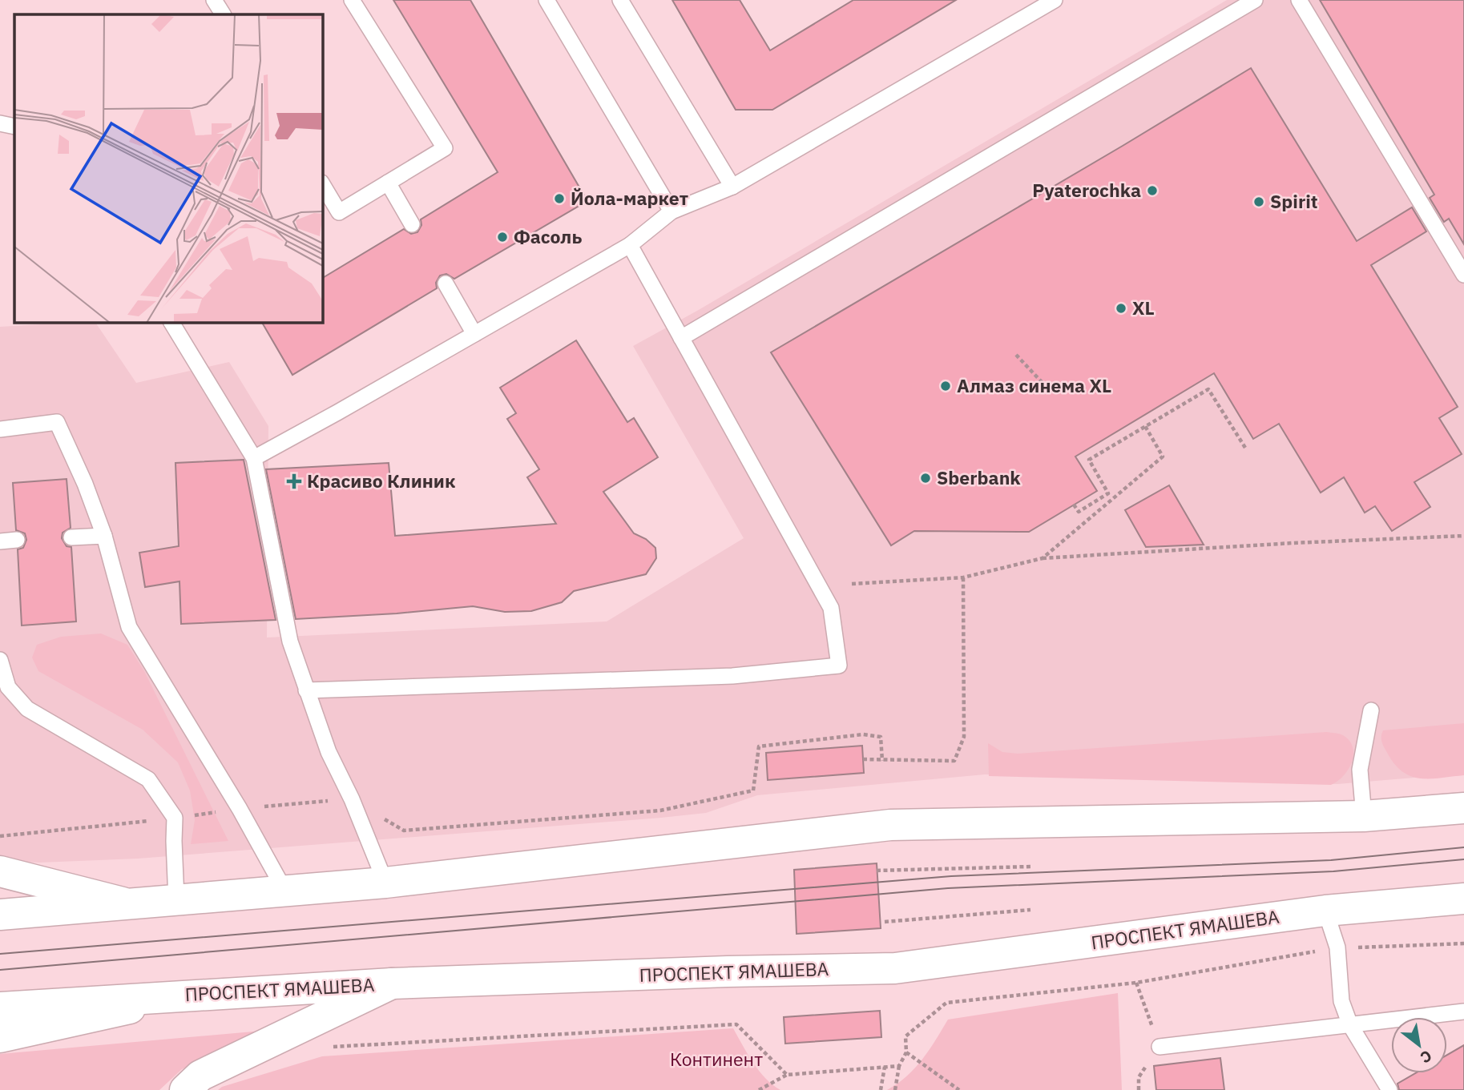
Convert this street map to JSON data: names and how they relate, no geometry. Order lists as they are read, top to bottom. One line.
{"streets":{"main road":["ПРОСПЕКТ ЯМАШЕВА"]},"parks":["Континент"],"places":{"other":["Pyaterochka","Йола-маркет","Spirit","Фасоль","XL","Алмаз синема XL","Sberbank"],"health":["Красиво Клиник"]},"north":"bottom right"}
